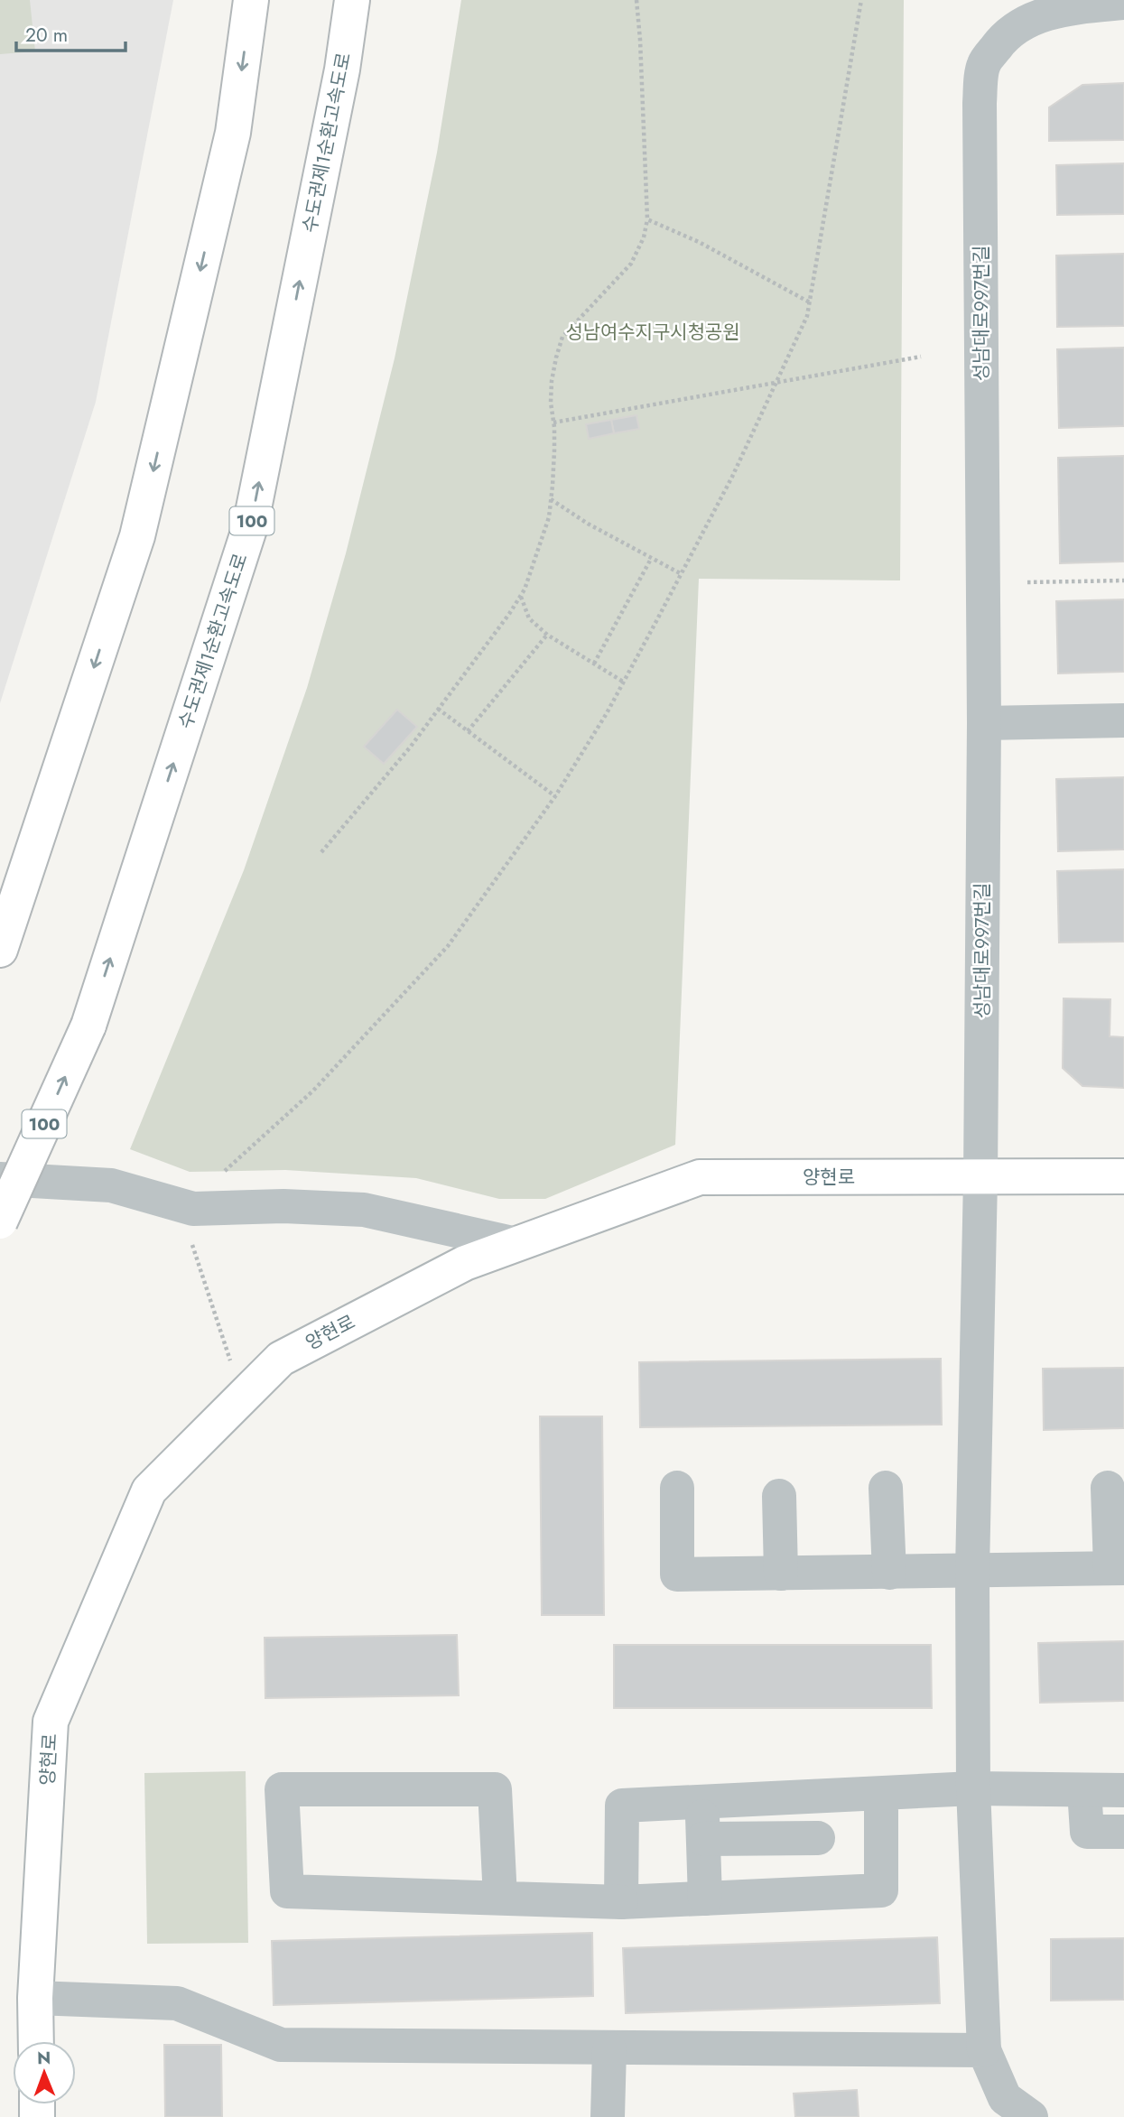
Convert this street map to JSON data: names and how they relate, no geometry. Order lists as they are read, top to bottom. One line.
{"streets":{"main road":["수도권제1순환고속도로","100","양현로"],"street":["성남대로997번길"]},"crossings":[["성남대로997번길","양현로"]],"parks":["성남여수지구시청공원"],"scale_bar":"20 m","north":"top"}
